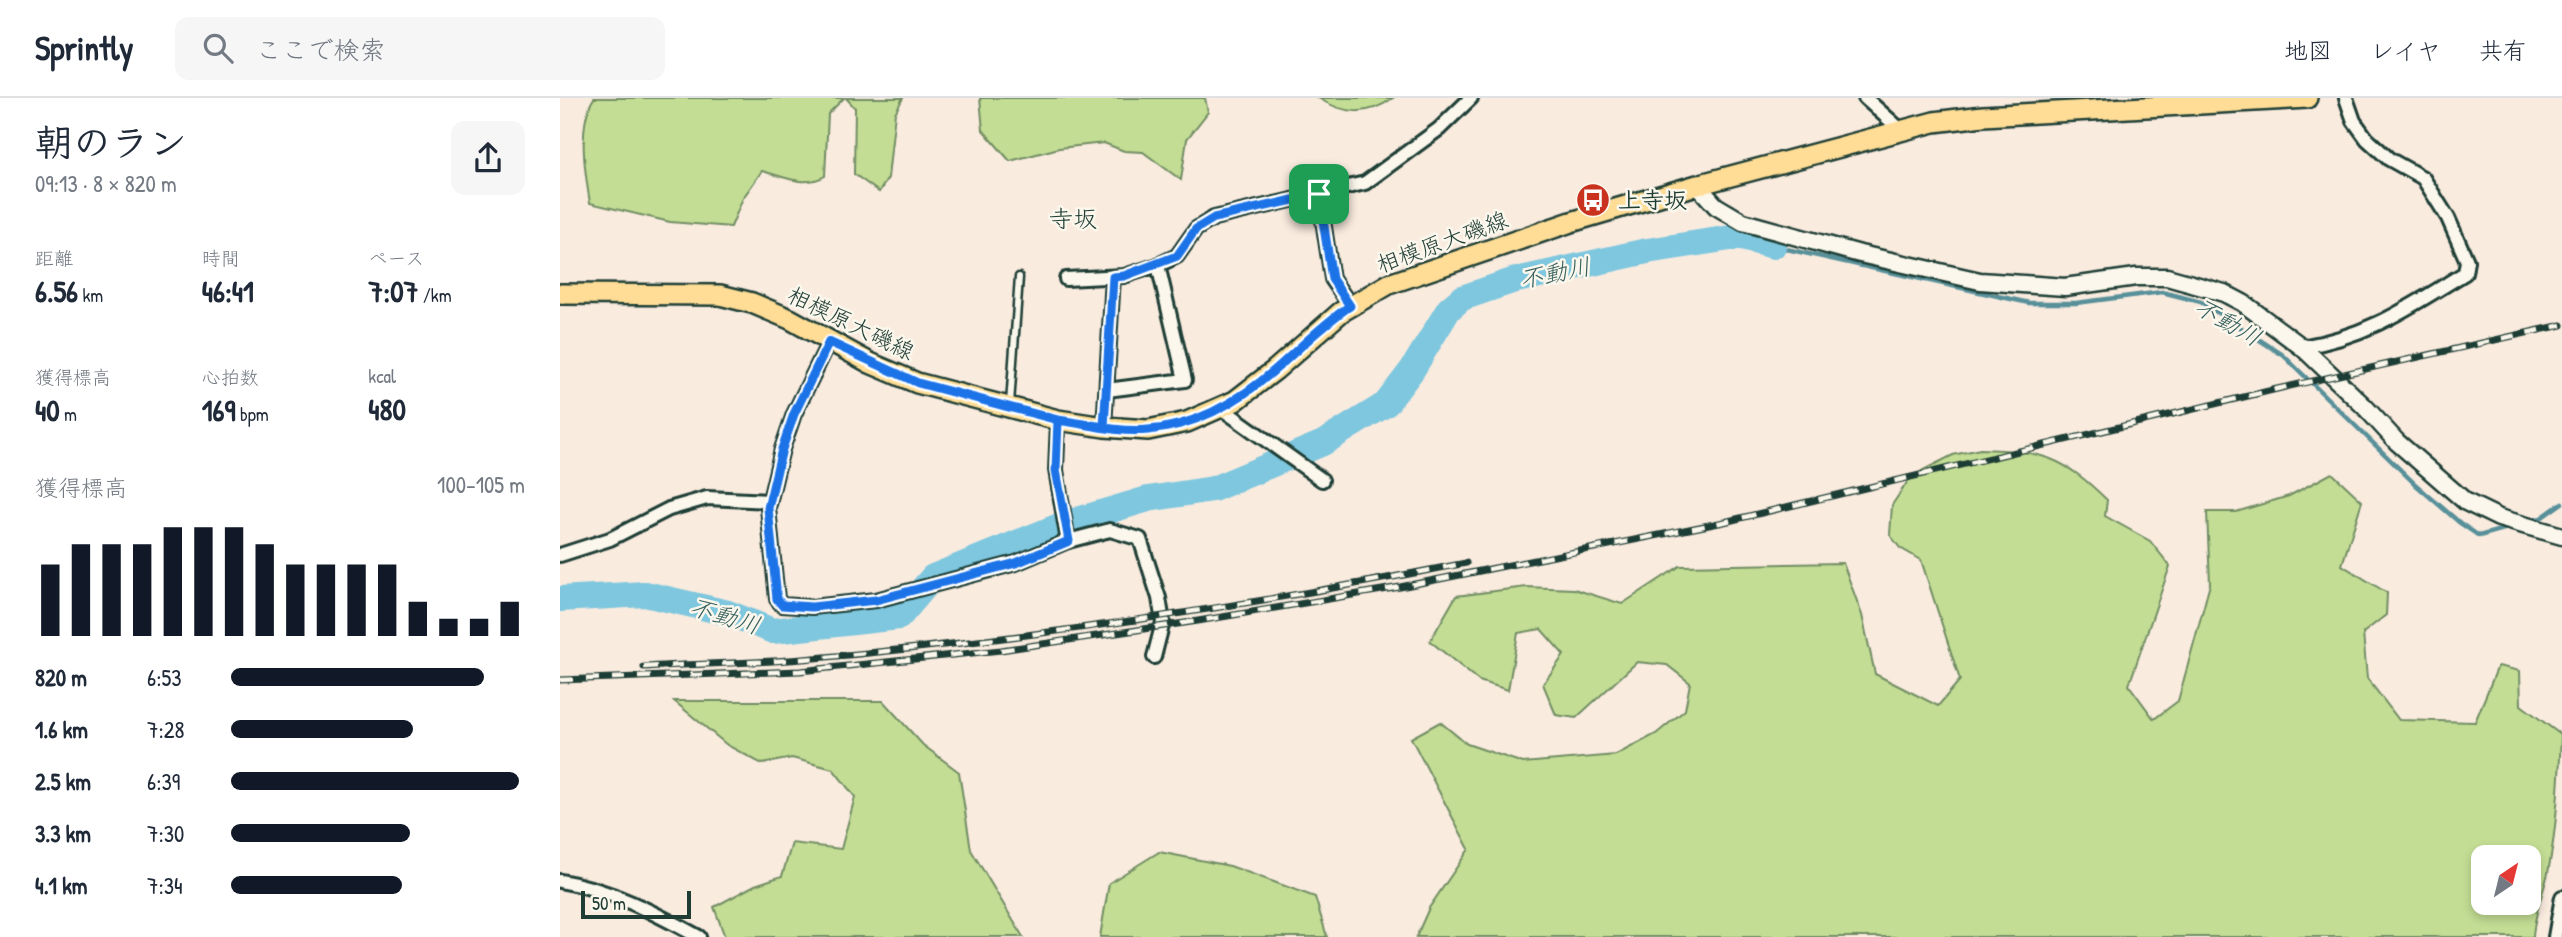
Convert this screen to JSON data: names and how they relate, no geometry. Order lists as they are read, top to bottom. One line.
{"streets":{"main road":["相模原大磯線"]},"districts":["寺坂"],"water":["不動川"],"places":{"bus stop":["上寺坂"]},"scale_bar":"50 m","north":"top right","page":{"header":"Sprintly","search":"ここで検索","nav":["地図","レイヤ","共有"],"heading":["朝のラン","09:13 · 8 × 820 m"],"stats":[["距離","6.56 km"],["時間","46:41"],["ペース","7:07 /km"],["獲得標高","40 m"],["心拍数","169 bpm"],["kcal","480"]],"chart":["獲得標高","100–105 m"],"list":[{"name":"820 m","note":"6:53"},{"name":"1.6 km","note":"7:28"},{"name":"2.5 km","note":"6:39"},{"name":"3.3 km","note":"7:30"},{"name":"4.1 km","note":"7:34"}],"scale":"50 m"}}
